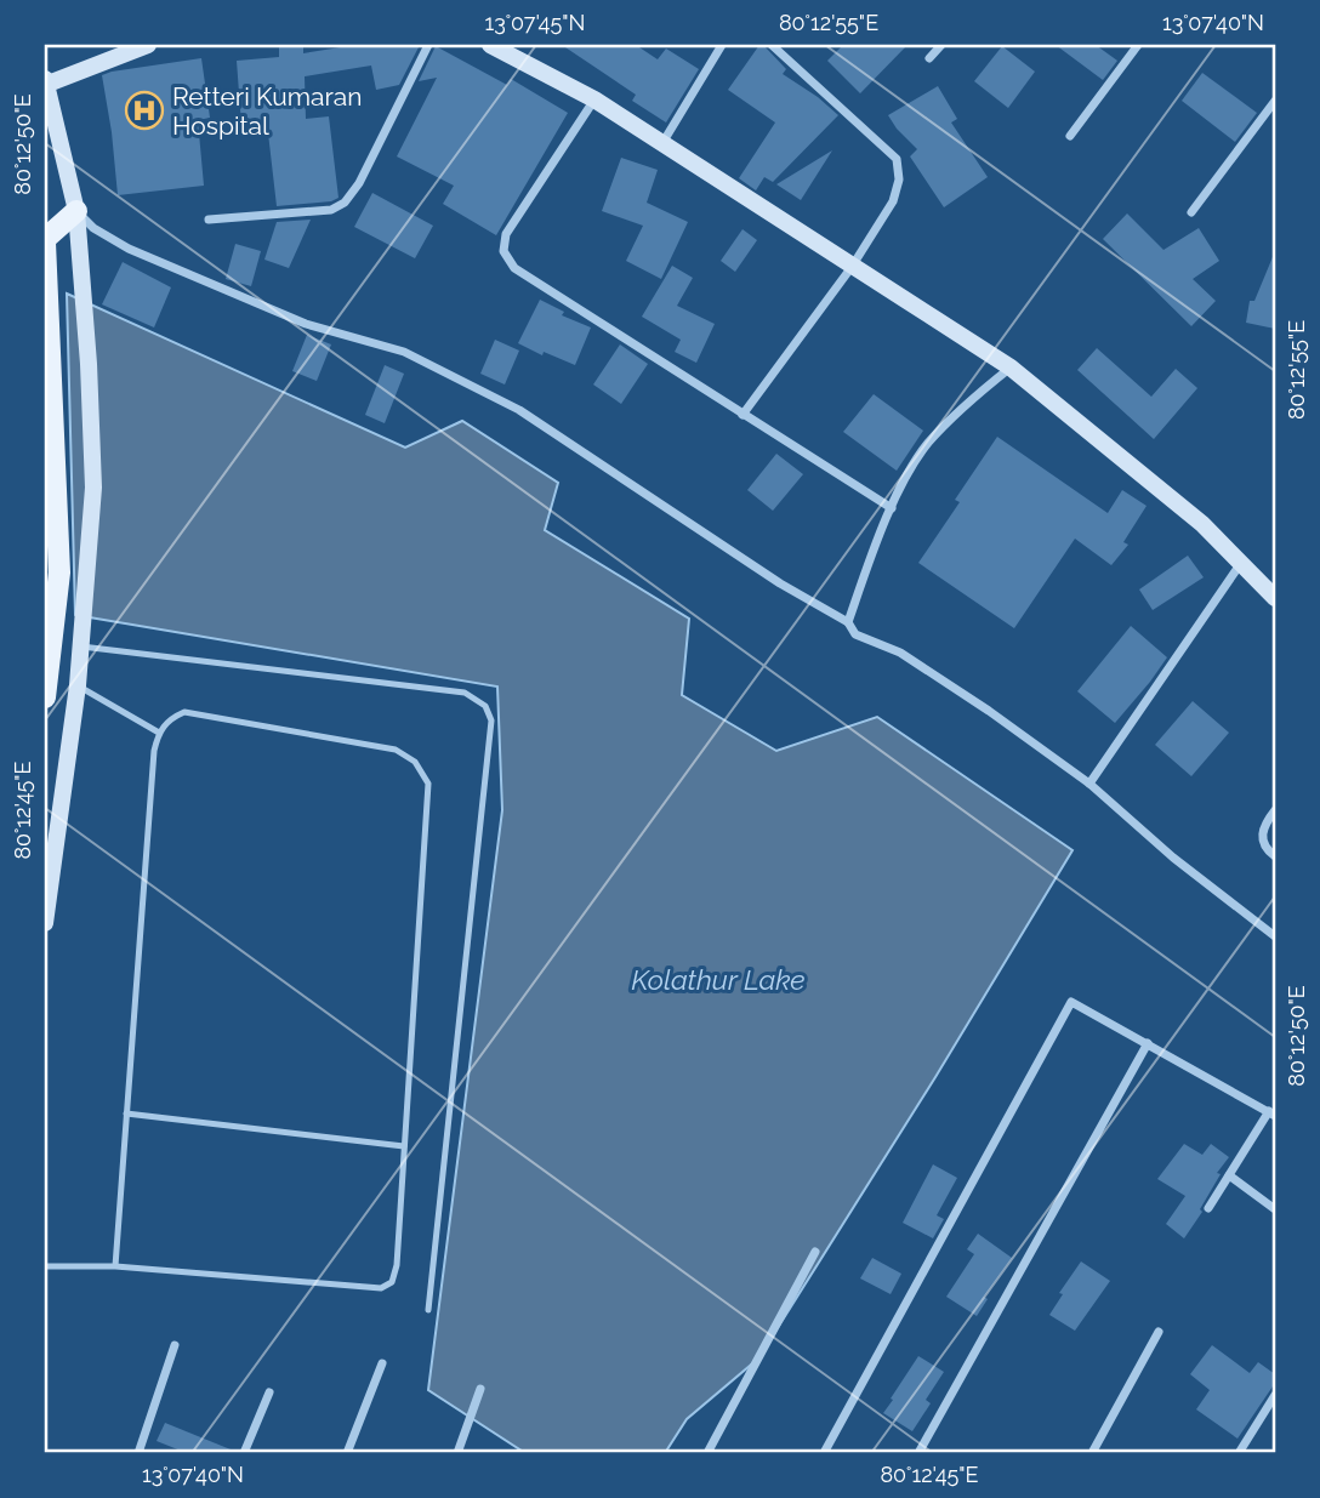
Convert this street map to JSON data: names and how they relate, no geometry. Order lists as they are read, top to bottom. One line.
{"water":["Kolathur Lake"],"places":{"hospital":["Retteri Kumaran Hospital"]},"coordinates":["13°07'45\"N","80°12'55\"E","13°07'40\"N","80°12'50\"E","80°12'45\"E"]}
